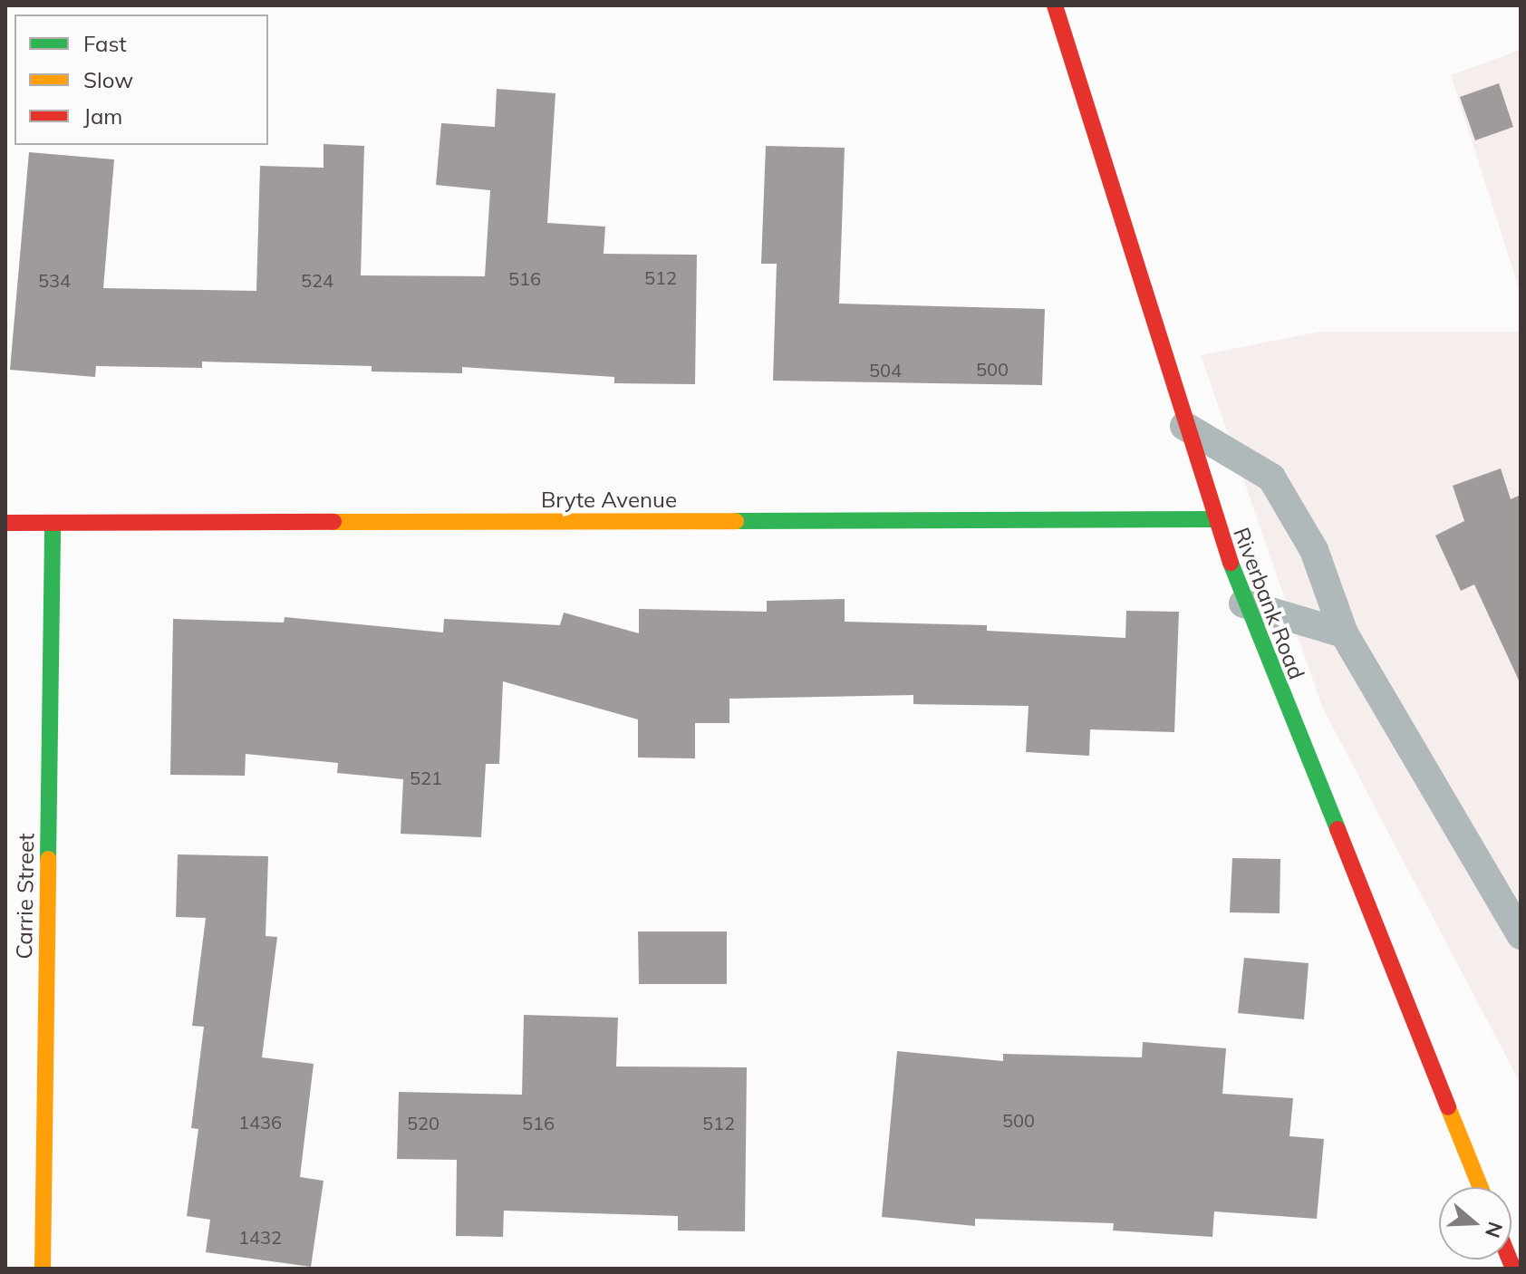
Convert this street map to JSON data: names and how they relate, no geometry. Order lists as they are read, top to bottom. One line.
{"streets":{"street":["Bryte Avenue","Riverbank Road","Carrie Street"]},"crossings":[["Bryte Avenue","Riverbank Road"],["Bryte Avenue","Carrie Street"]],"house_numbers":["512","516","534","524","500","504","521","500","1436","520","516","512","1432"],"legend":["Fast","Slow","Jam"],"north":"right"}
